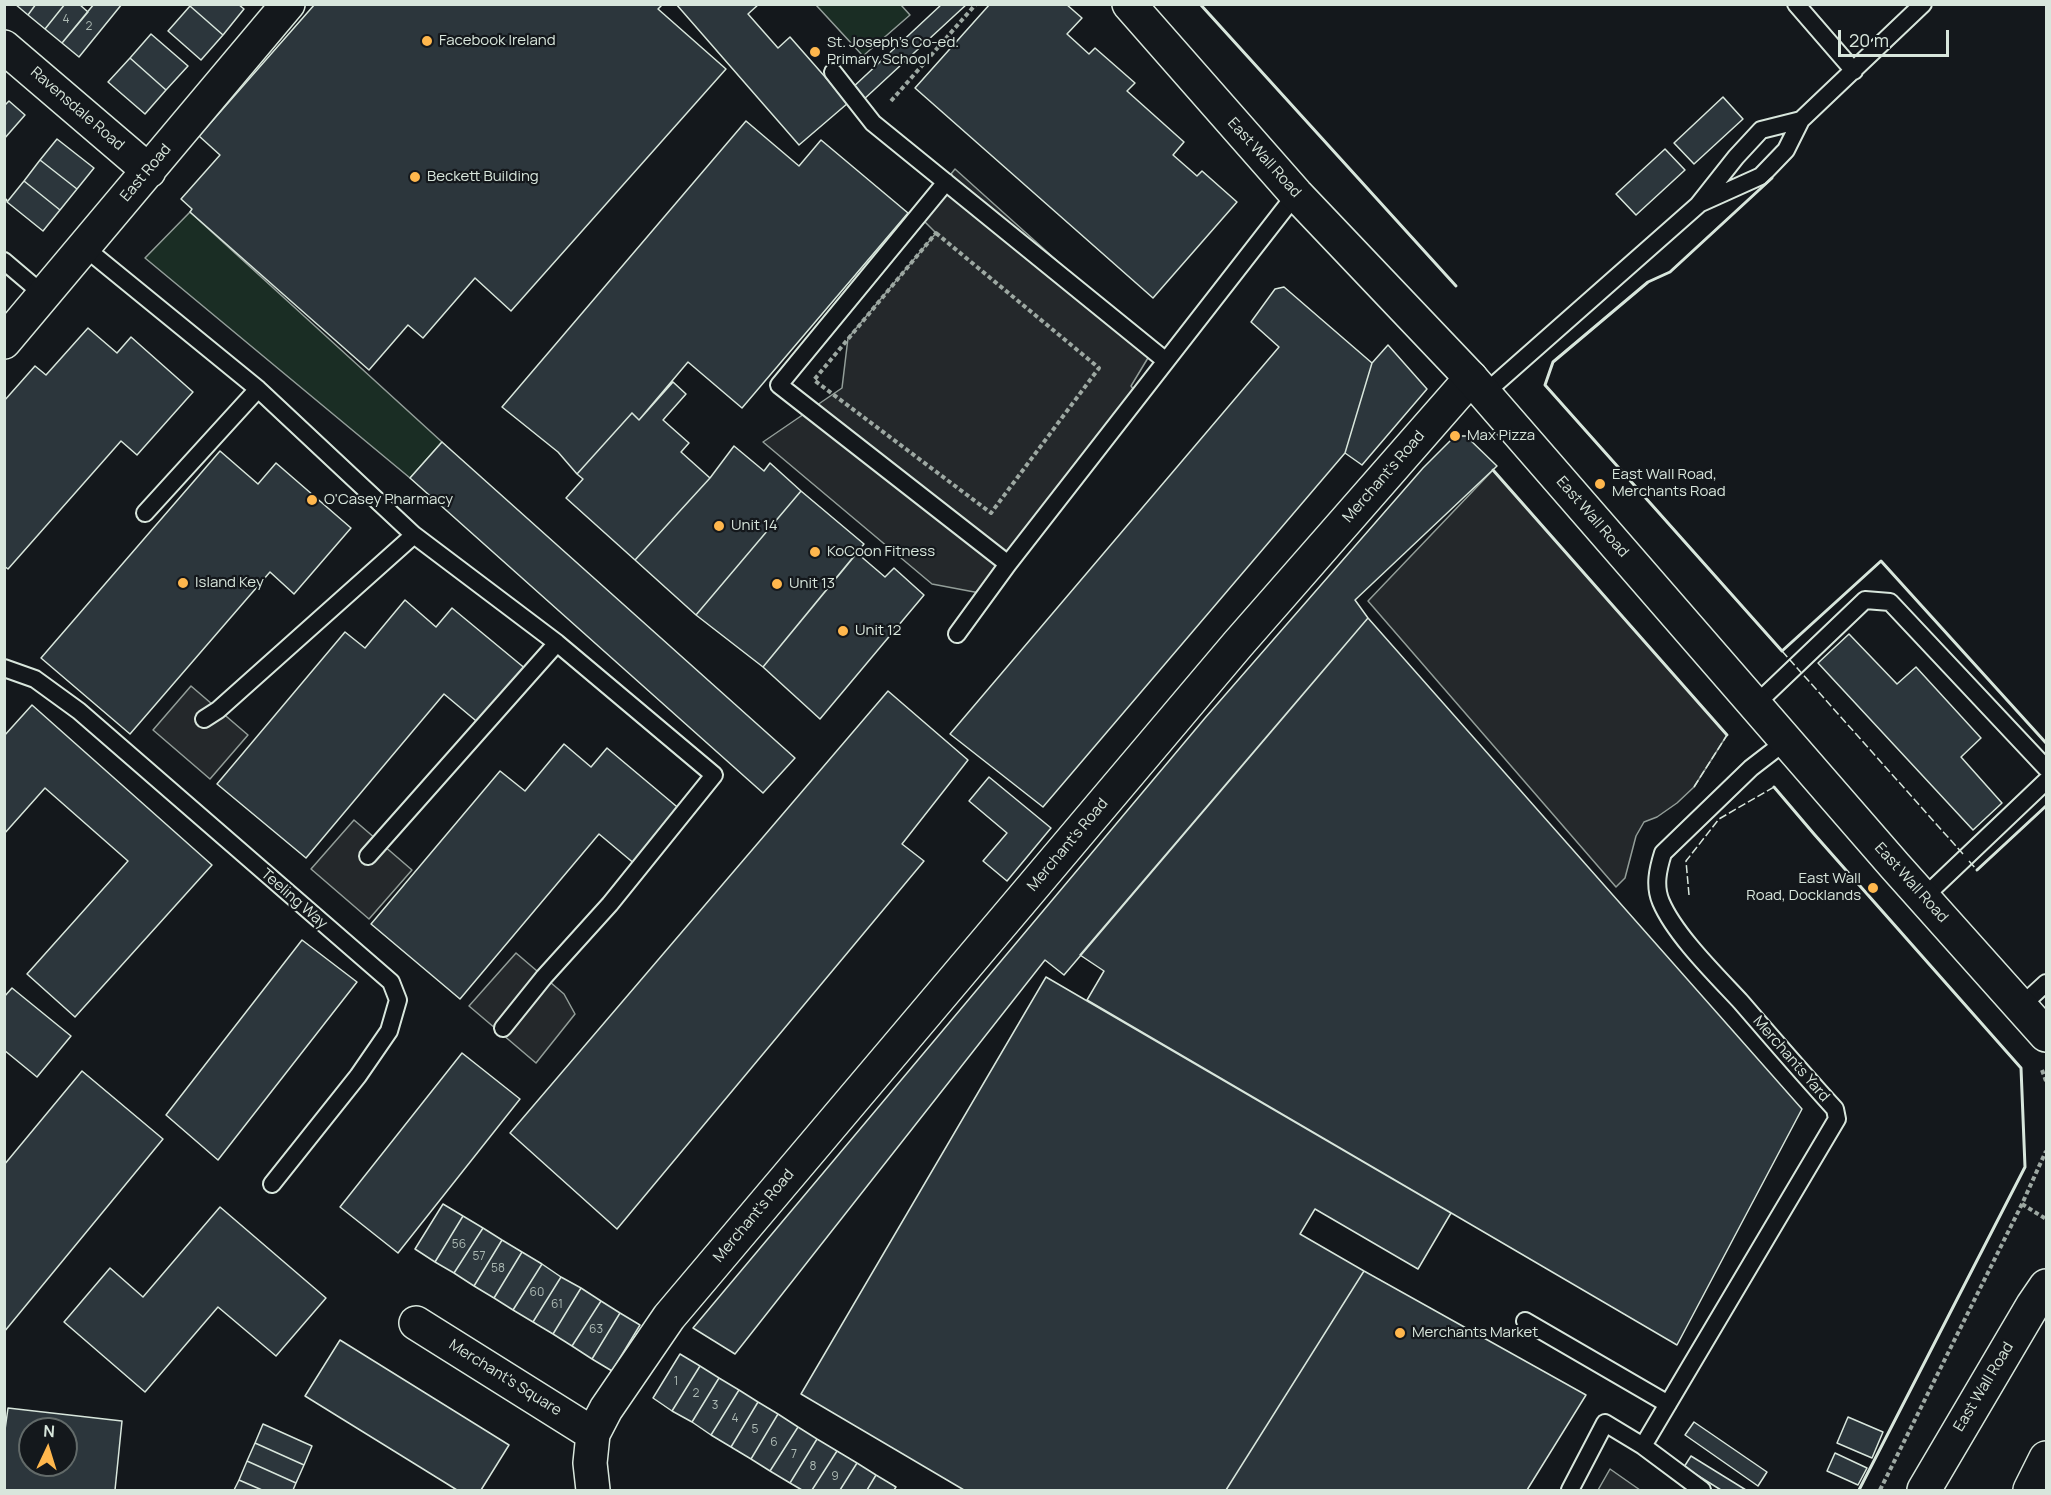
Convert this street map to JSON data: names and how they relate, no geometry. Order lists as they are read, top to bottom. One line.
{"streets":{"street":["Ravensdale Road","East Wall Road","East Road","Merchant's Road","Merchant's Square"],"lane":["Teeling Way","Merchants Yard"]},"crossings":[["Ravensdale Road","East Road"],["East Wall Road","Merchant's Road"],["East Wall Road","Merchants Yard"],["Merchant's Road","Merchant's Square"]],"places":["Facebook Ireland","St. Joseph’s Co-ed. Primary School","Beckett Building","Max Pizza","East Wall Road, Merchants Road","O'Casey Pharmacy","Unit 14","KoCoon Fitness","Island Key","Unit 13","Unit 12","East Wall Road, Docklands","Merchants Market"],"house_numbers":["4","2","56","57","58","60","61","63","1","2","3","4","5","6","7","8","9"],"scale_bar":"20 m","north":"top"}
